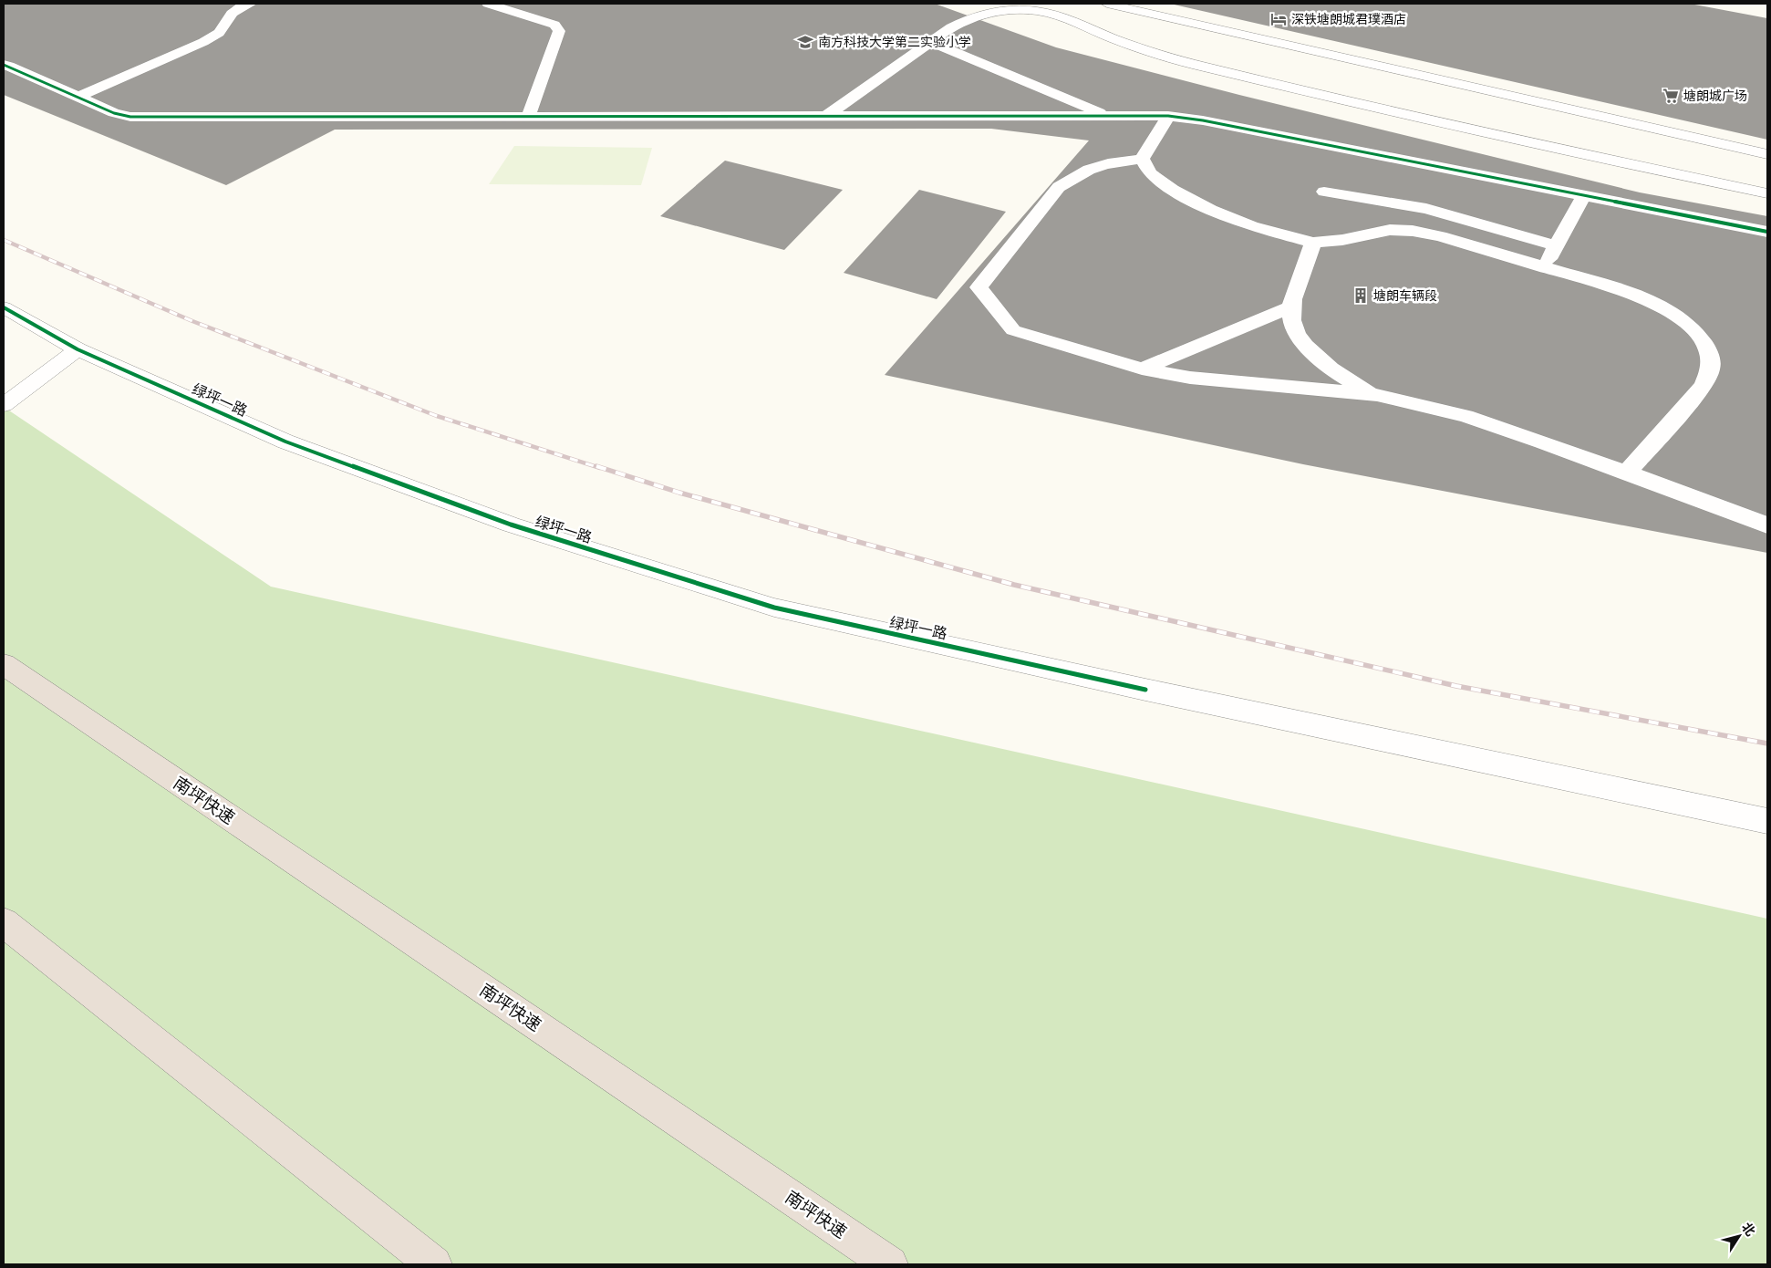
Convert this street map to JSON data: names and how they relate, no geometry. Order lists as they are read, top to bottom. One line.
{"streets":{"highway":["南坪快速"],"street":["绿坪一路"]},"places":{"hotel":["深铁塘朗城君璞酒店"],"school or university":["南方科技大学第二实验小学"],"supermarket":["塘朗城广场"],"building":["塘朗车辆段"]},"north":"top right"}
